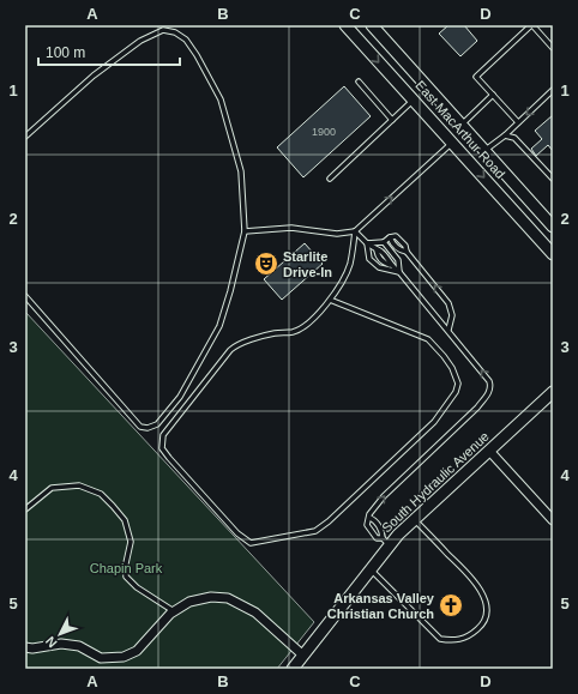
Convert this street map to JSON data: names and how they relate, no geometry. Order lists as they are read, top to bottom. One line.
{"streets":{"street":["East MacArthur Road","South Hydraulic Avenue"]},"parks":["Chapin Park"],"places":{"theatre":["Starlite Drive-In"],"church":["Arkansas Valley Christian Church"]},"house_numbers":["1900"],"scale_bar":"100 m","north":"bottom left","grid":{"columns":["A","B","C","D"],"rows":["1","2","3","4","5"]}}
